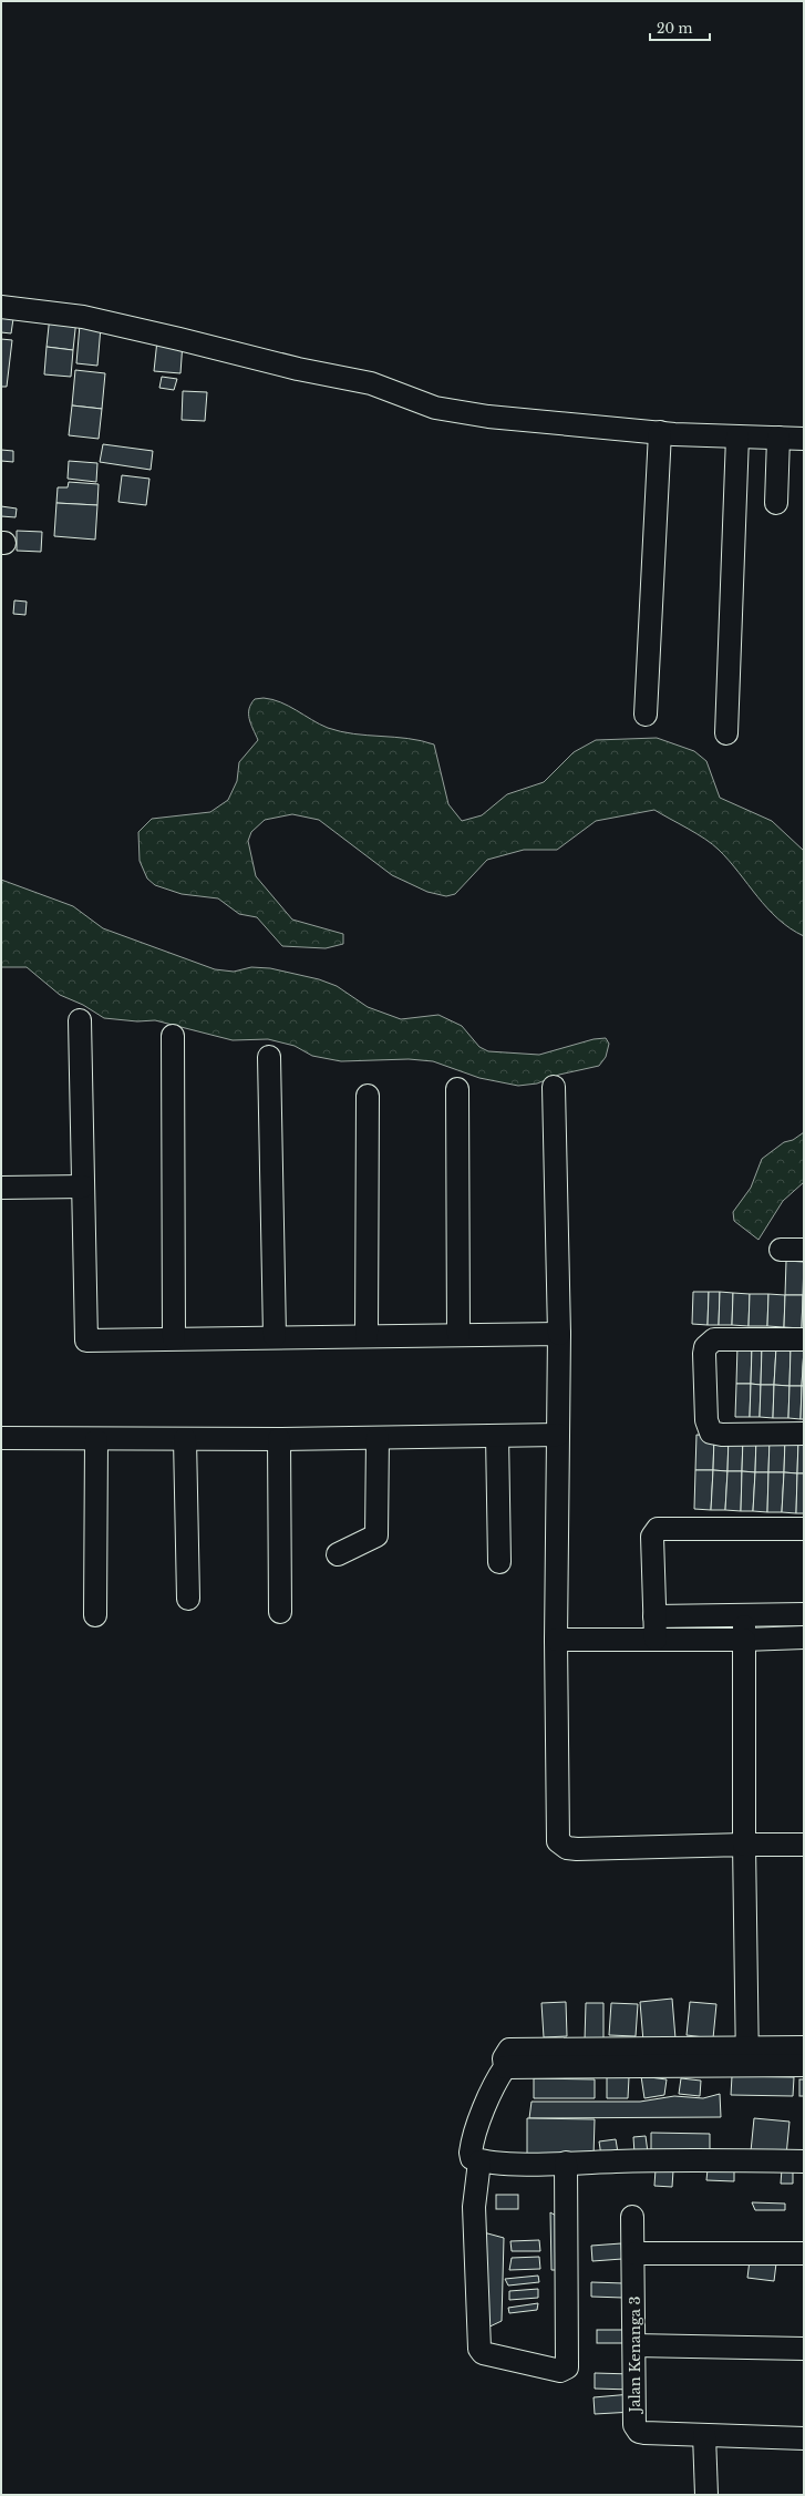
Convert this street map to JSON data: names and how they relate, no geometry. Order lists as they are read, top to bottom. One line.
{"streets":{"street":["Jalan Kenanga 3"]},"scale_bar":"20 m"}
